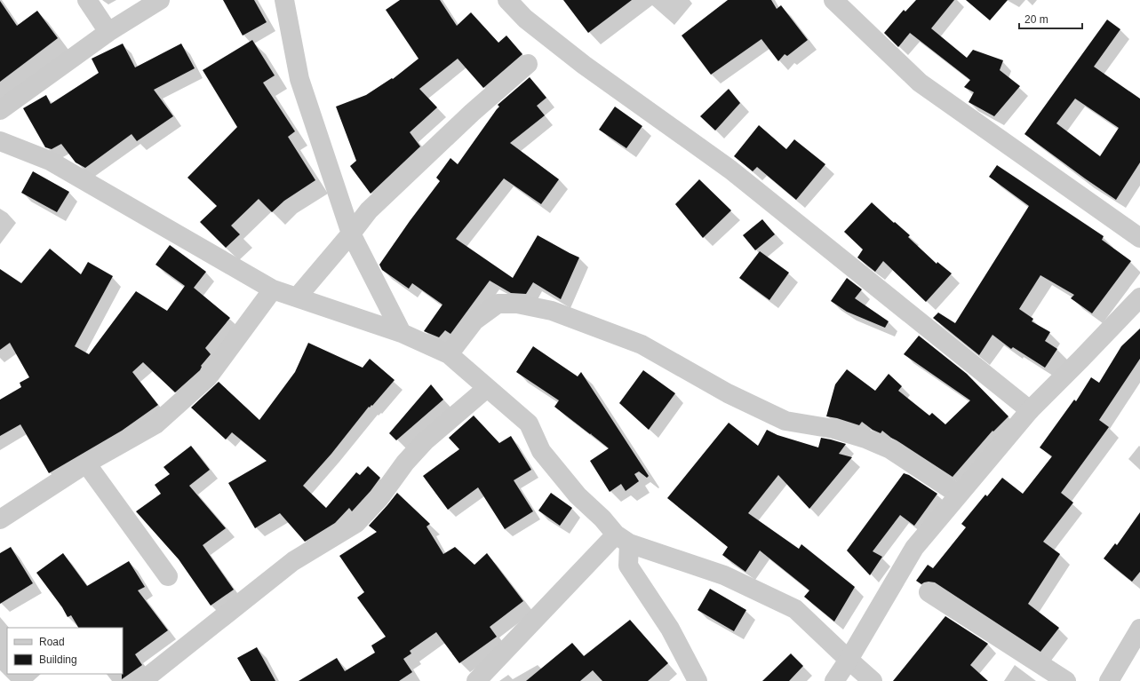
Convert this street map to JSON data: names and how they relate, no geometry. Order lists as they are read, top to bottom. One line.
{"legend":["Road","Building"],"scale_bar":"20 m"}
